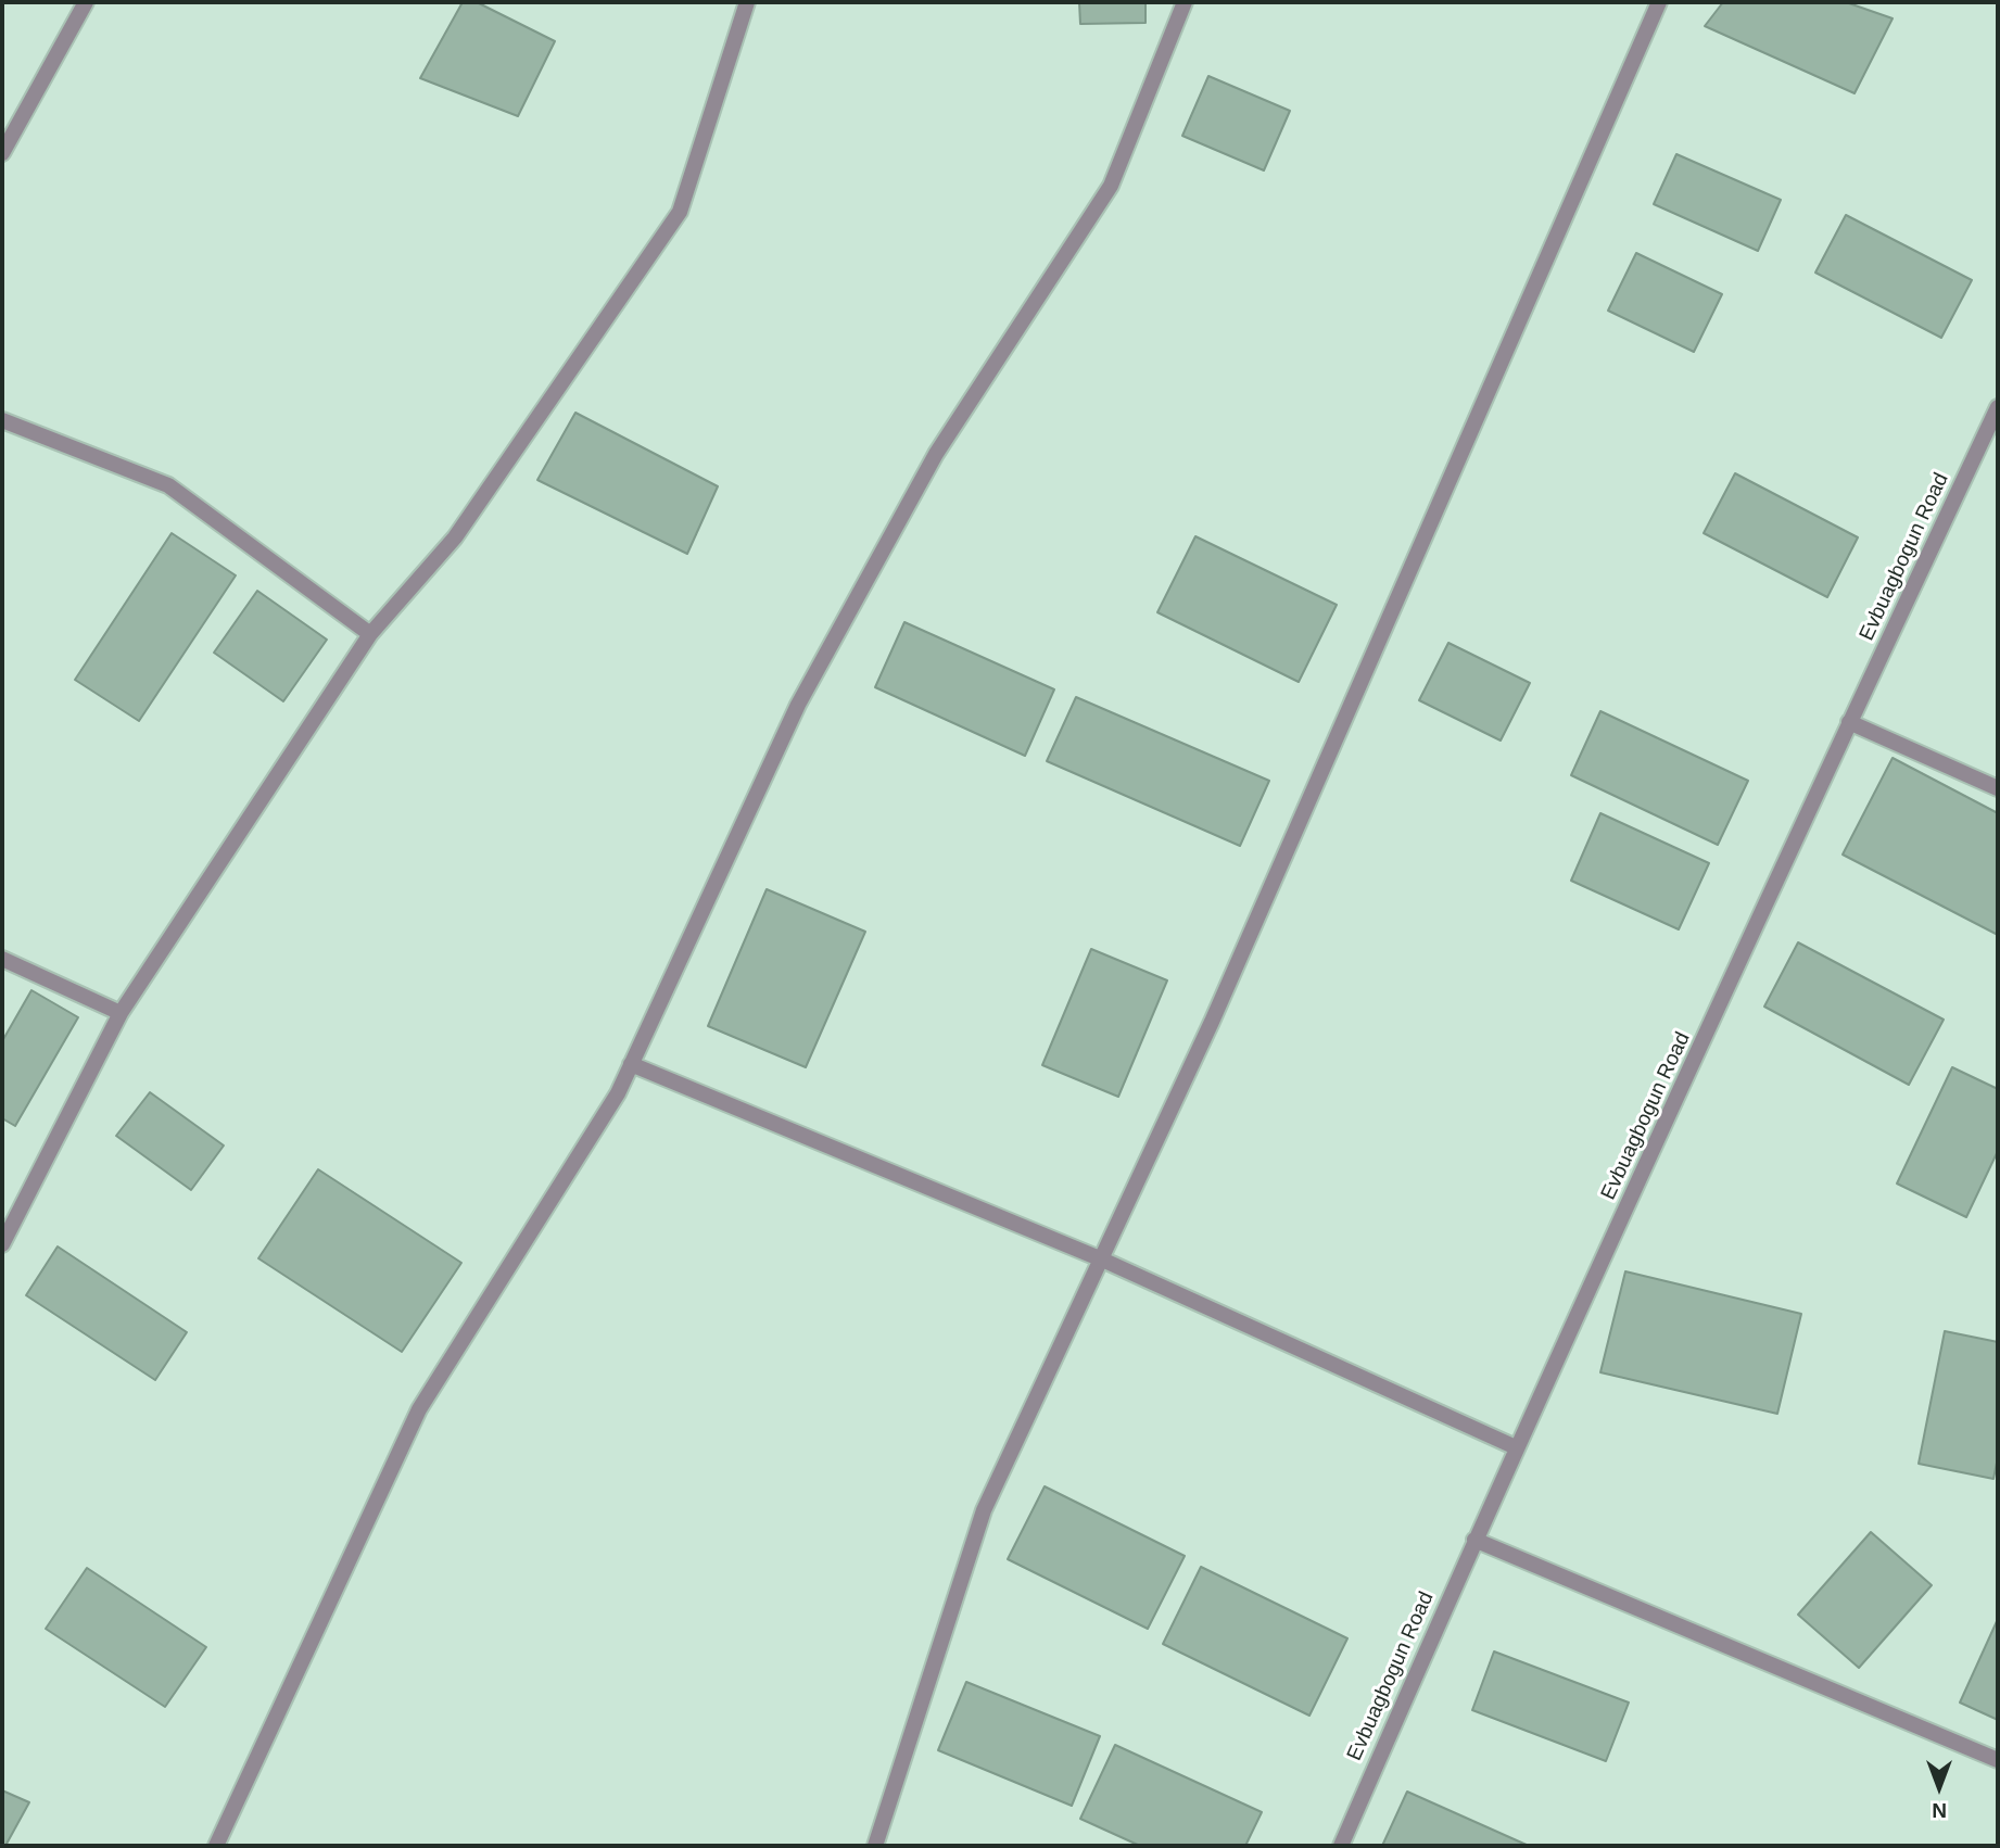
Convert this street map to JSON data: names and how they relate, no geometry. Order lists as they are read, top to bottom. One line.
{"streets":{"street":["Evbuagbogun Road"]},"north":"bottom"}
